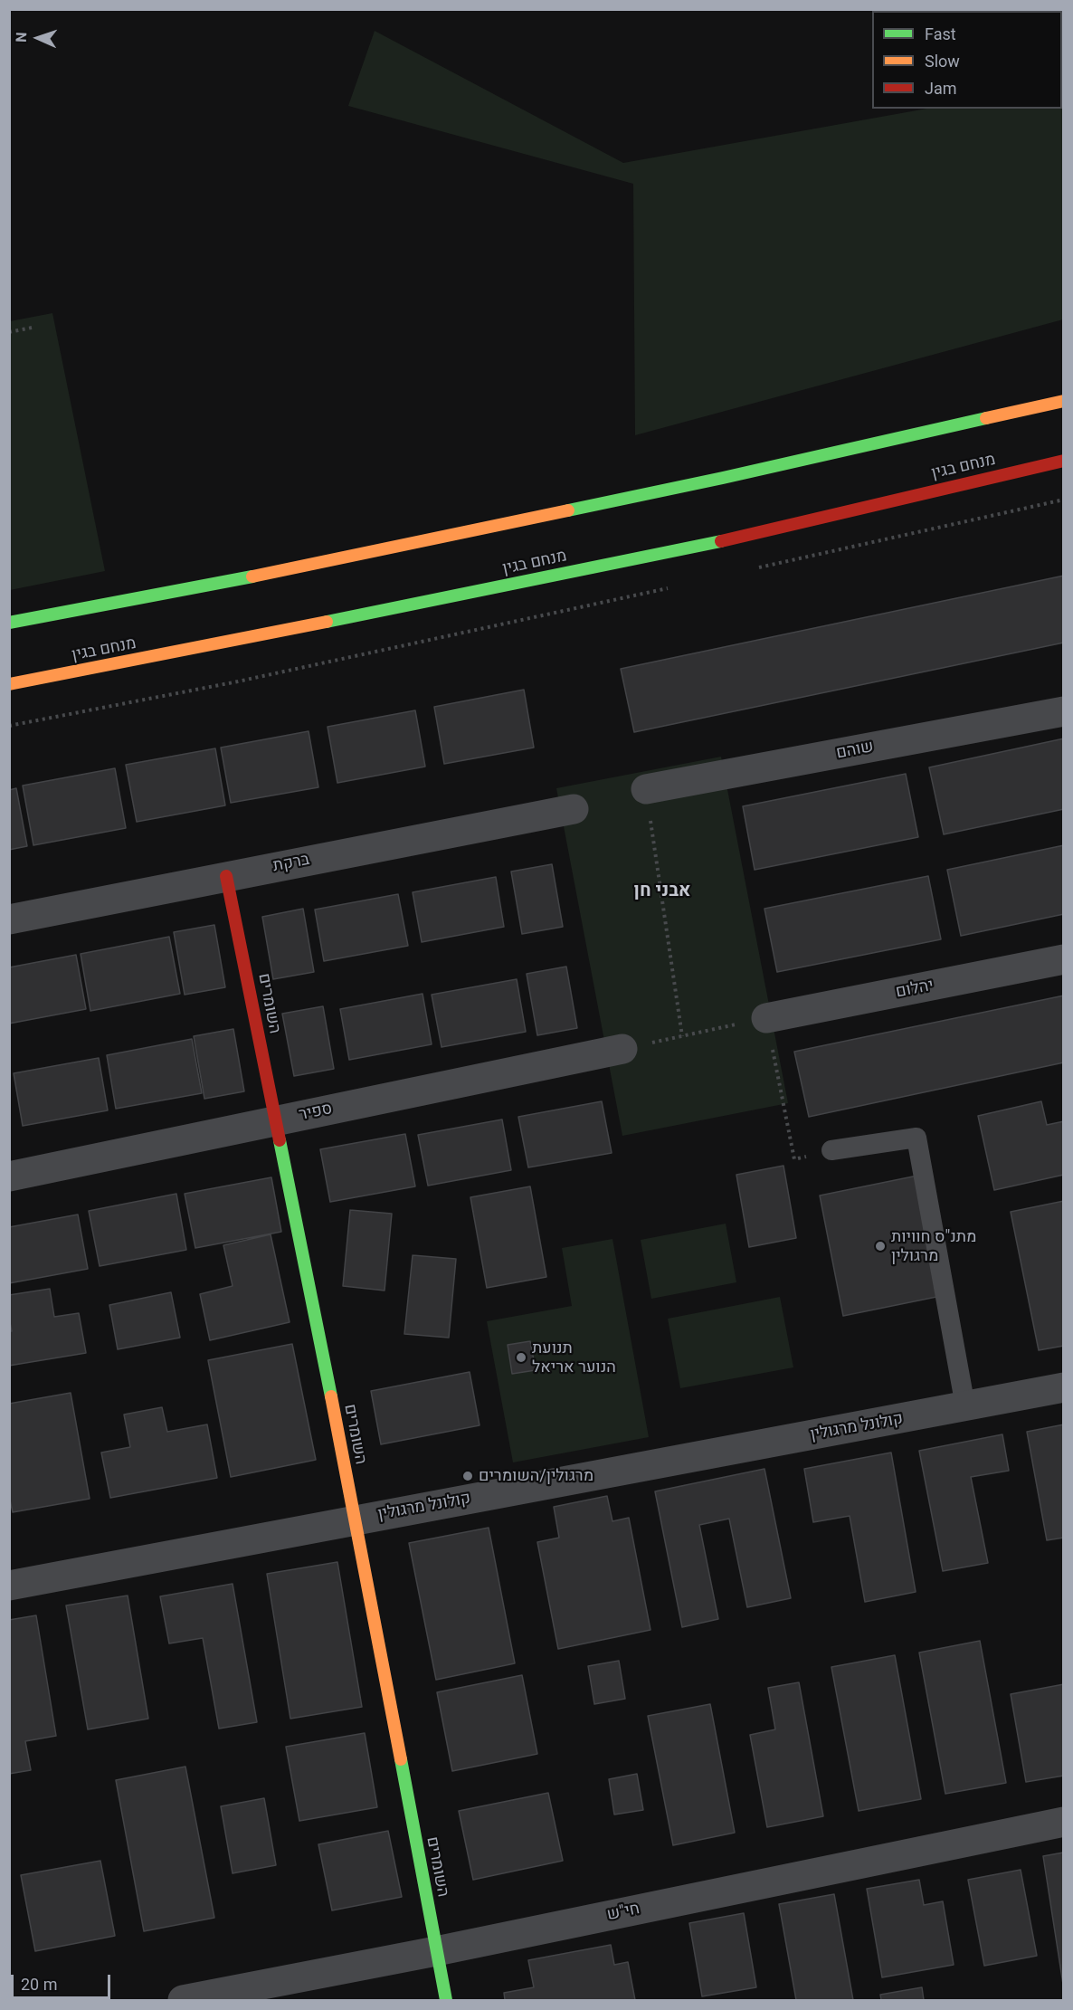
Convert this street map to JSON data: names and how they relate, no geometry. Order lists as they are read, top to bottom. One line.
{"streets":{"main road":["מנחם בגין","השומרים"],"street":["שוהם","ברקת","יהלום","ספיר","קולונל מרגולין","חי\"ש"]},"crossings":[["ברקת","השומרים"],["השומרים","ספיר"],["השומרים","קולונל מרגולין"],["השומרים","חי\"ש"]],"districts":["אבני חן"],"places":["מתנ\"ס חוויות מרגולין","תנועת הנוער אריאל","מרגולין/השומרים"],"legend":["Fast","Slow","Jam"],"scale_bar":"20 m","north":"left"}
